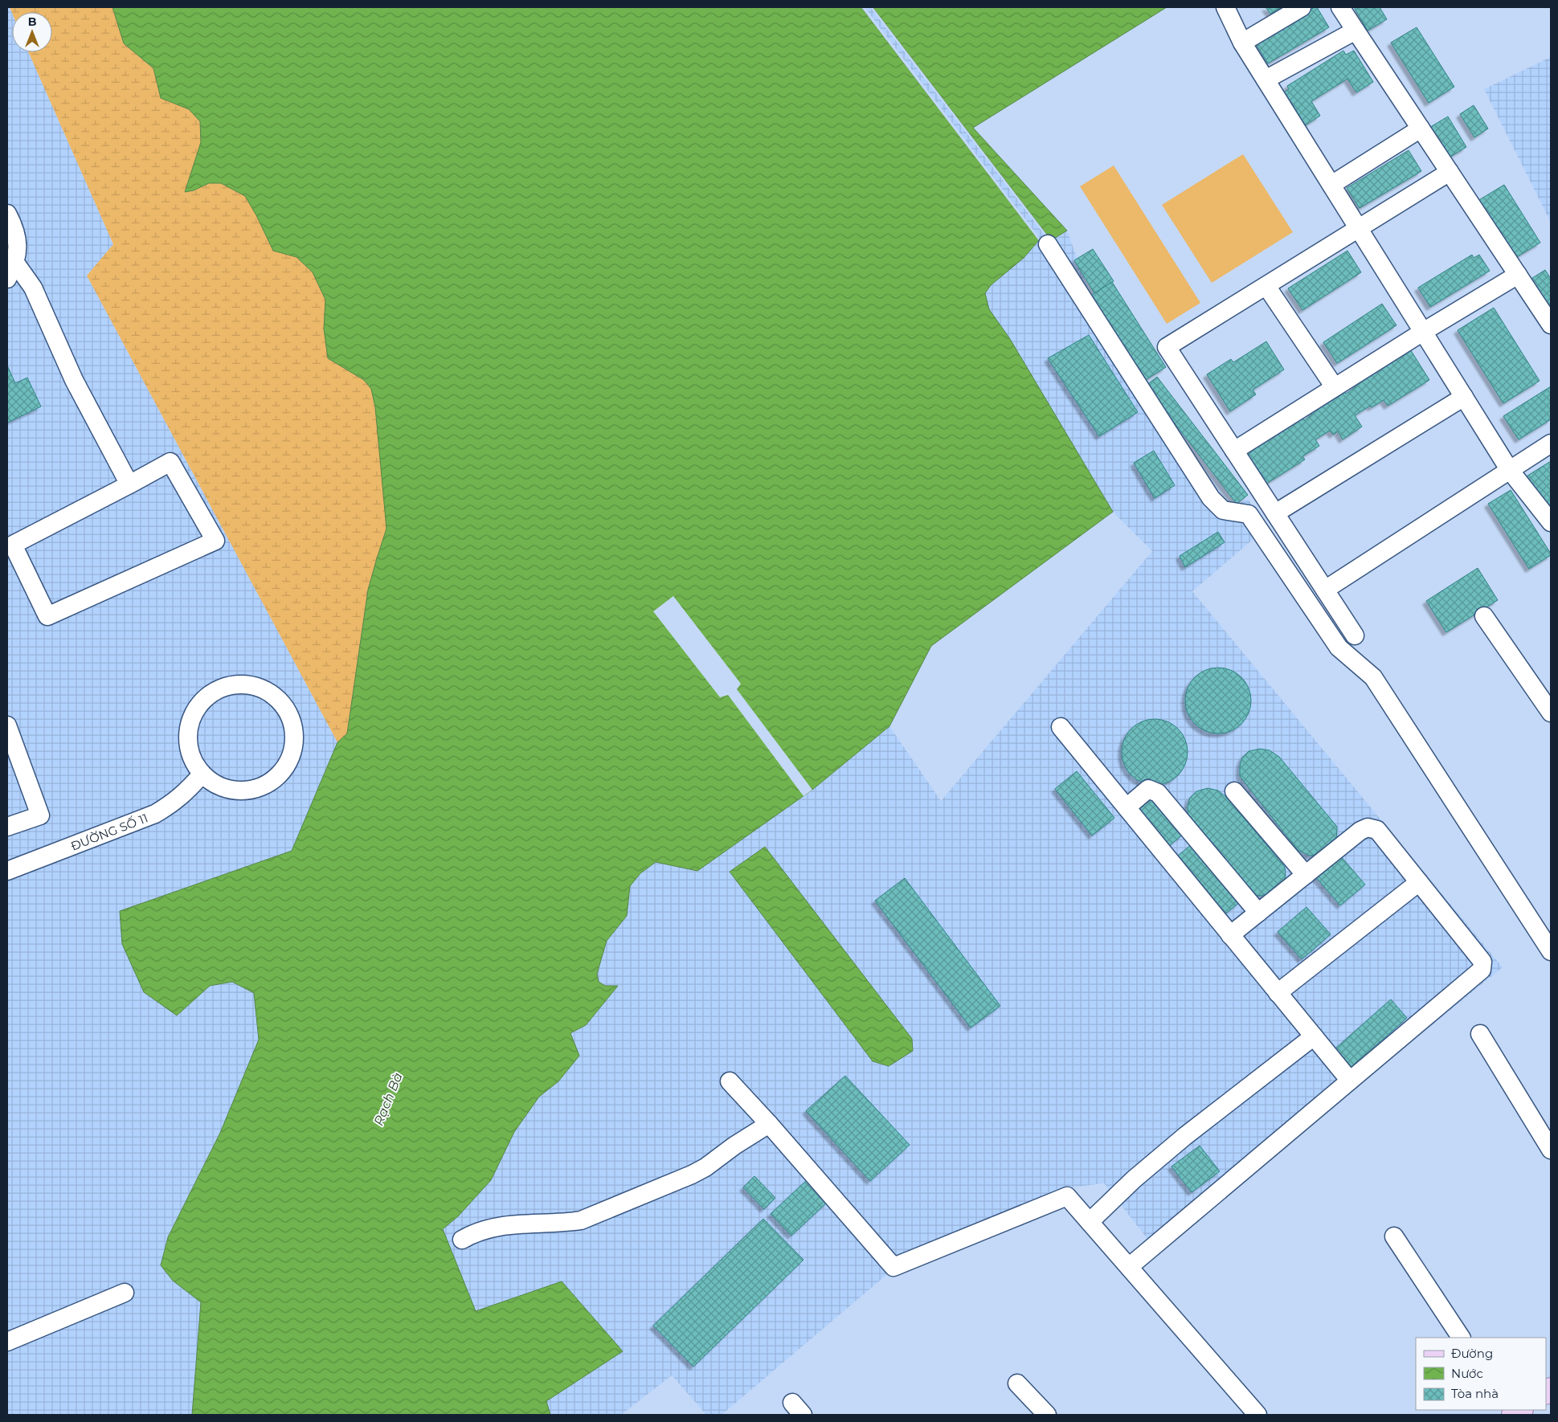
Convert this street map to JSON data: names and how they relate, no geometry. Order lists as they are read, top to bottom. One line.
{"streets":{"street":["ĐƯỜNG SỐ 11"]},"water":["Rạch Bà"],"legend":["Đường","Nước","Tòa nhà"],"north":"top"}
